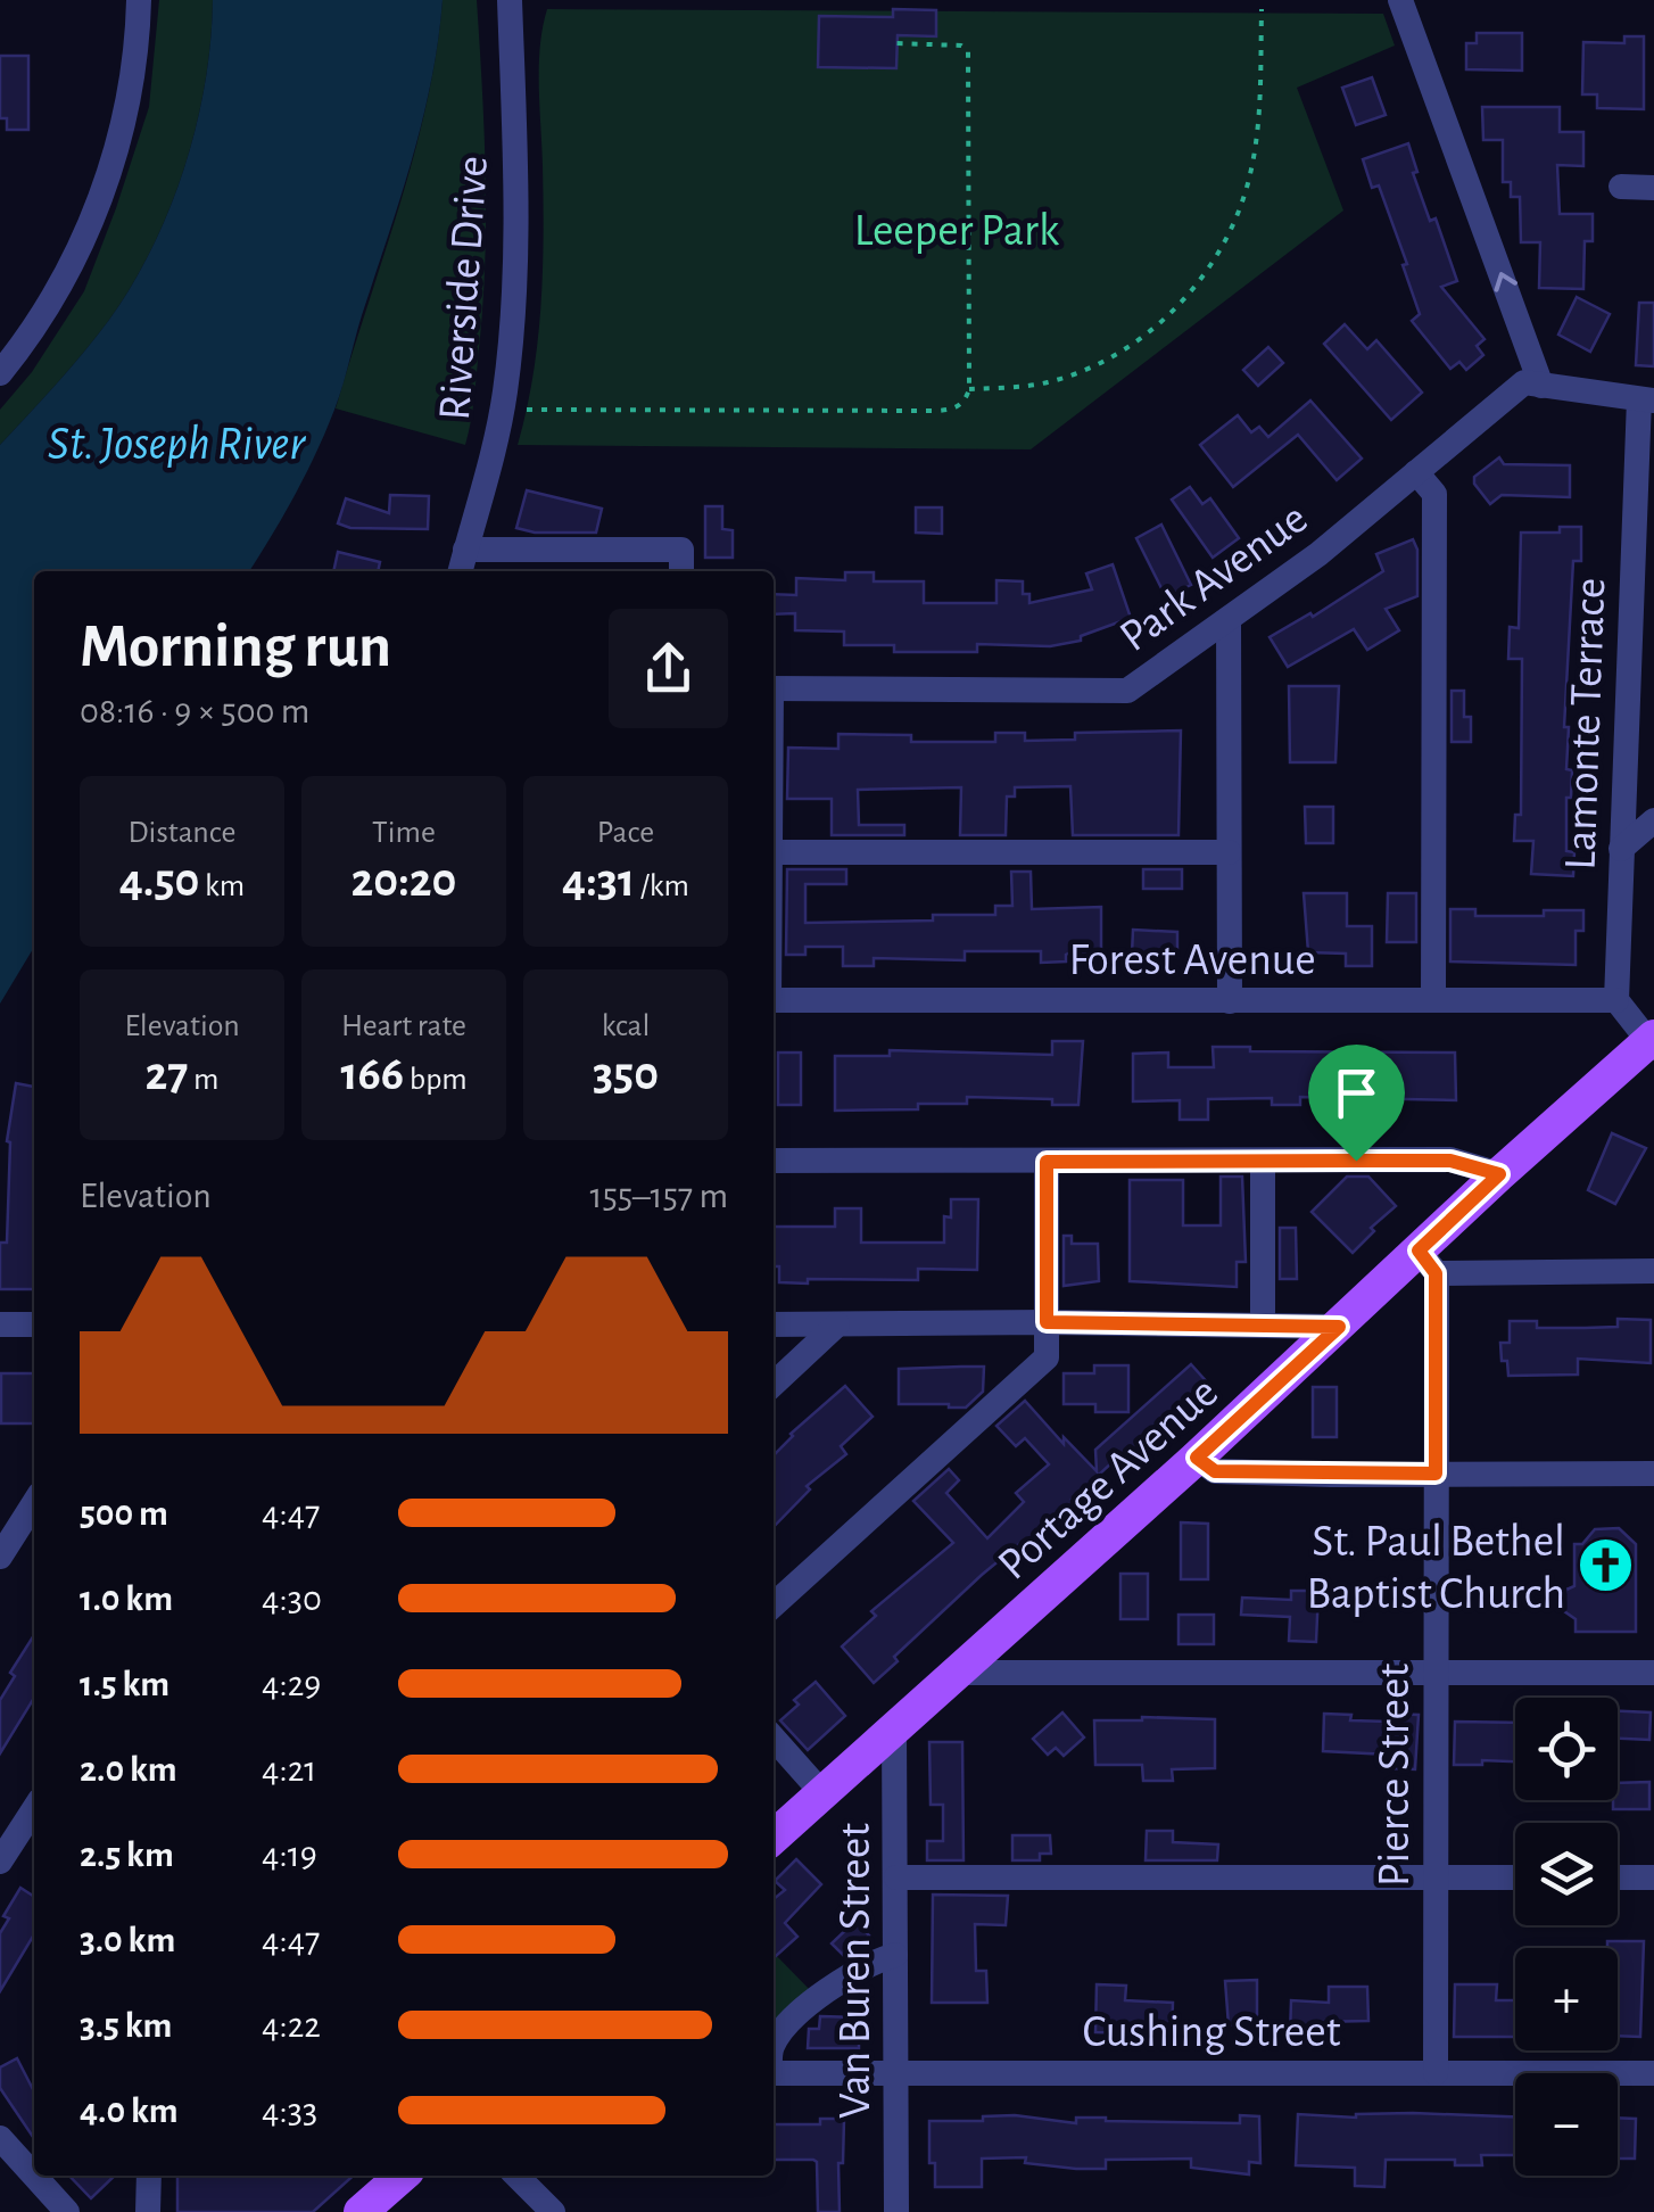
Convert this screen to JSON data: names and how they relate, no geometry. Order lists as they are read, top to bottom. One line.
{"streets":{"main road":["Portage Avenue"],"street":["Riverside Drive","Park Avenue","Lamonte Terrace","Forest Avenue","Pierce Street","Van Buren Street","Cushing Street"]},"crossings":[["Lamonte Terrace","Forest Avenue"],["Portage Avenue","Pierce Street"],["Portage Avenue","Van Buren Street"],["Pierce Street","Cushing Street"],["Van Buren Street","Cushing Street"]],"water":["St. Joseph River"],"parks":["Leeper Park"],"places":{"church":["St. Paul Bethel Baptist Church"]},"page":{"heading":["Morning run","08:16 · 9 × 500 m"],"stats":[["Distance","4.50 km"],["Time","20:20"],["Pace","4:31 /km"],["Elevation","27 m"],["Heart rate","166 bpm"],["kcal","350"]],"chart":["Elevation","155–157 m"],"list":[{"name":"500 m","note":"4:47"},{"name":"1.0 km","note":"4:30"},{"name":"1.5 km","note":"4:29"},{"name":"2.0 km","note":"4:21"},{"name":"2.5 km","note":"4:19"},{"name":"3.0 km","note":"4:47"},{"name":"3.5 km","note":"4:22"},{"name":"4.0 km","note":"4:33"}],"map_buttons":["+","−"]}}
